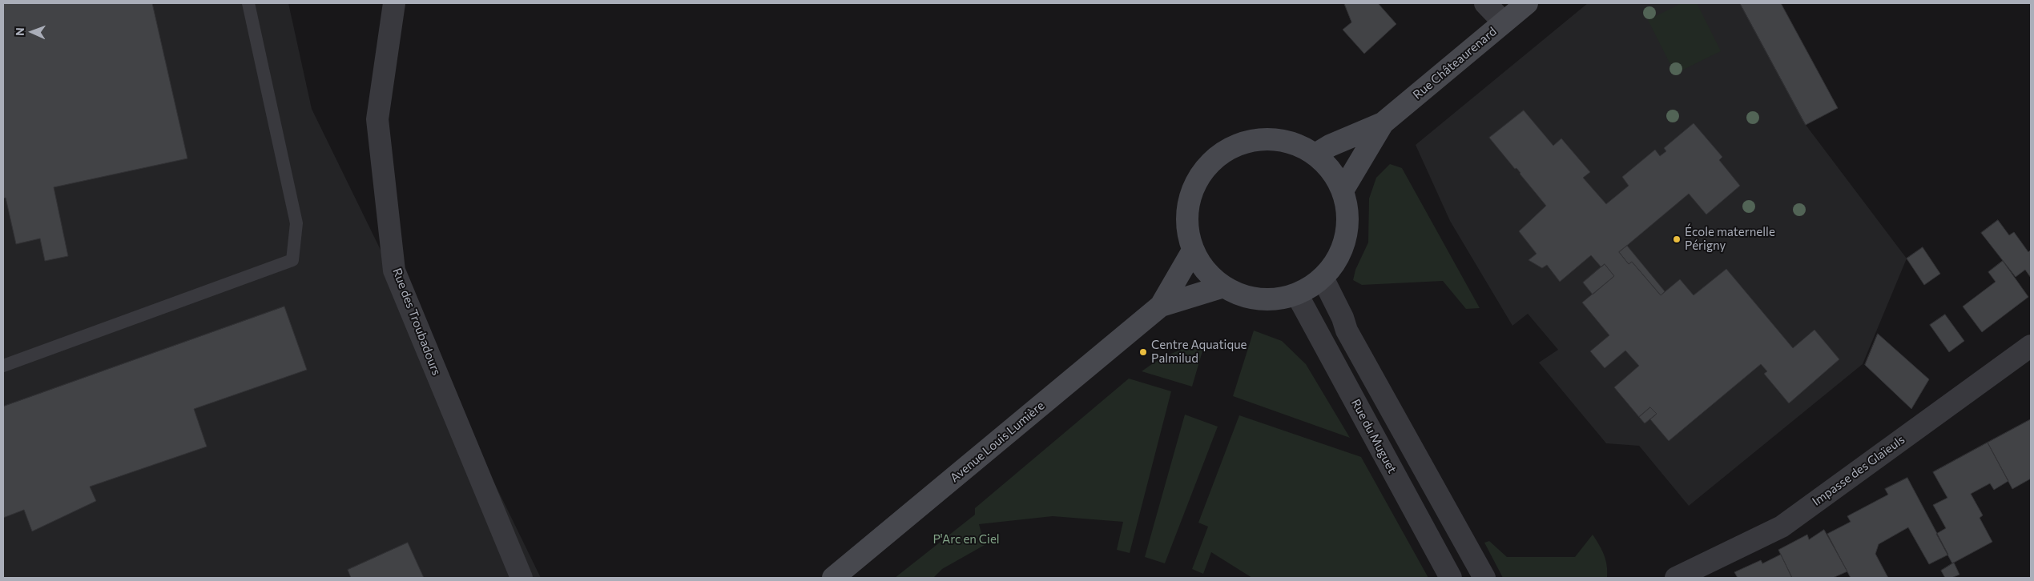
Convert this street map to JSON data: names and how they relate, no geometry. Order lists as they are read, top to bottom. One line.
{"streets":{"street":["Rue Châteaurenard","Rue des Troubadours","Rue du Muguet","Avenue Louis Lumière","Impasse des Glaïeuls"]},"parks":["P'Arc en Ciel"],"places":["École maternelle Périgny","Centre Aquatique Palmilud"],"north":"left"}
